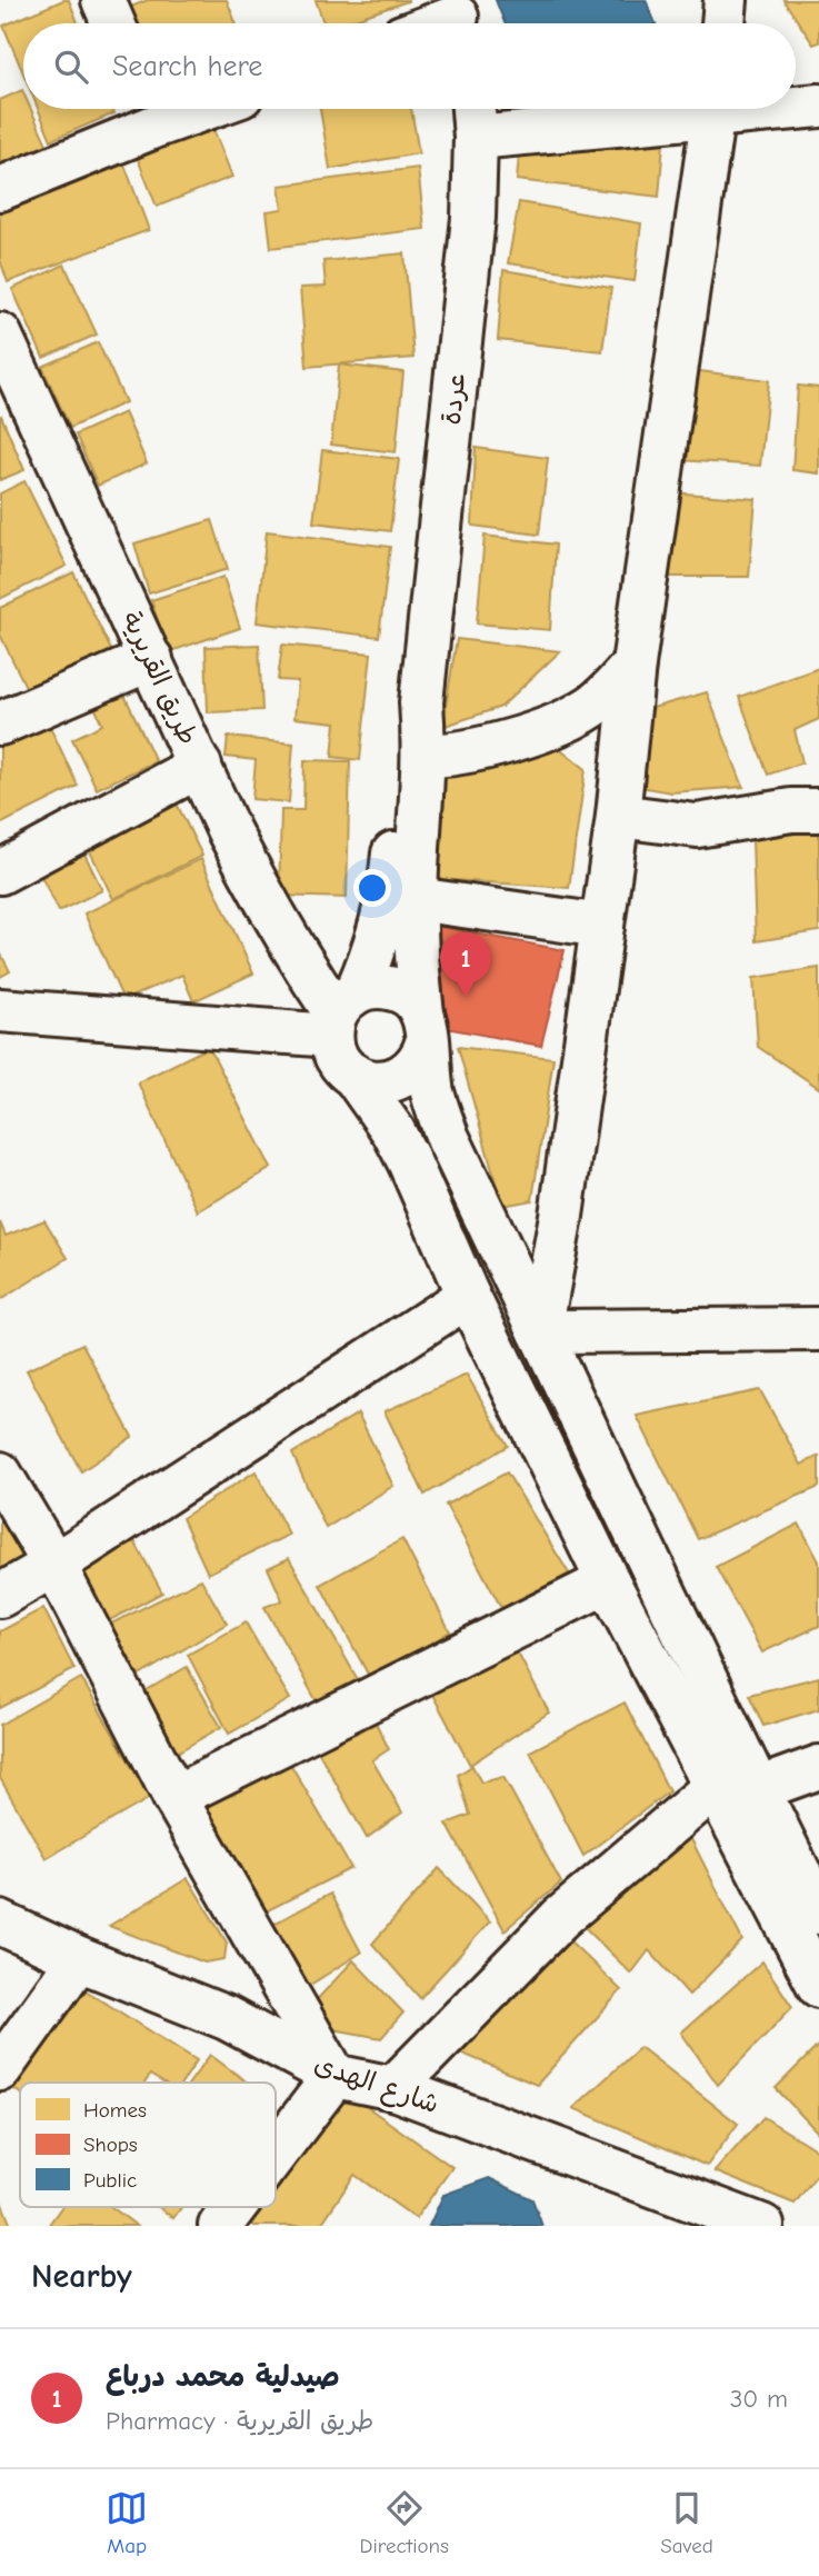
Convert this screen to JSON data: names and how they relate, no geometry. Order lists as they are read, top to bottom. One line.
{"streets":{"street":["عردة","طريق القريرية","شارع الهدى"]},"legend":["Homes","Shops","Public"],"page":{"search":"Search here","pins":"1","heading":"Nearby","list":[{"mark":"1","name":"صيدلية محمد درباع","note":"Pharmacy · طريق القريرية","value":"30 m"}],"nav":["Map","Directions","Saved"]}}
